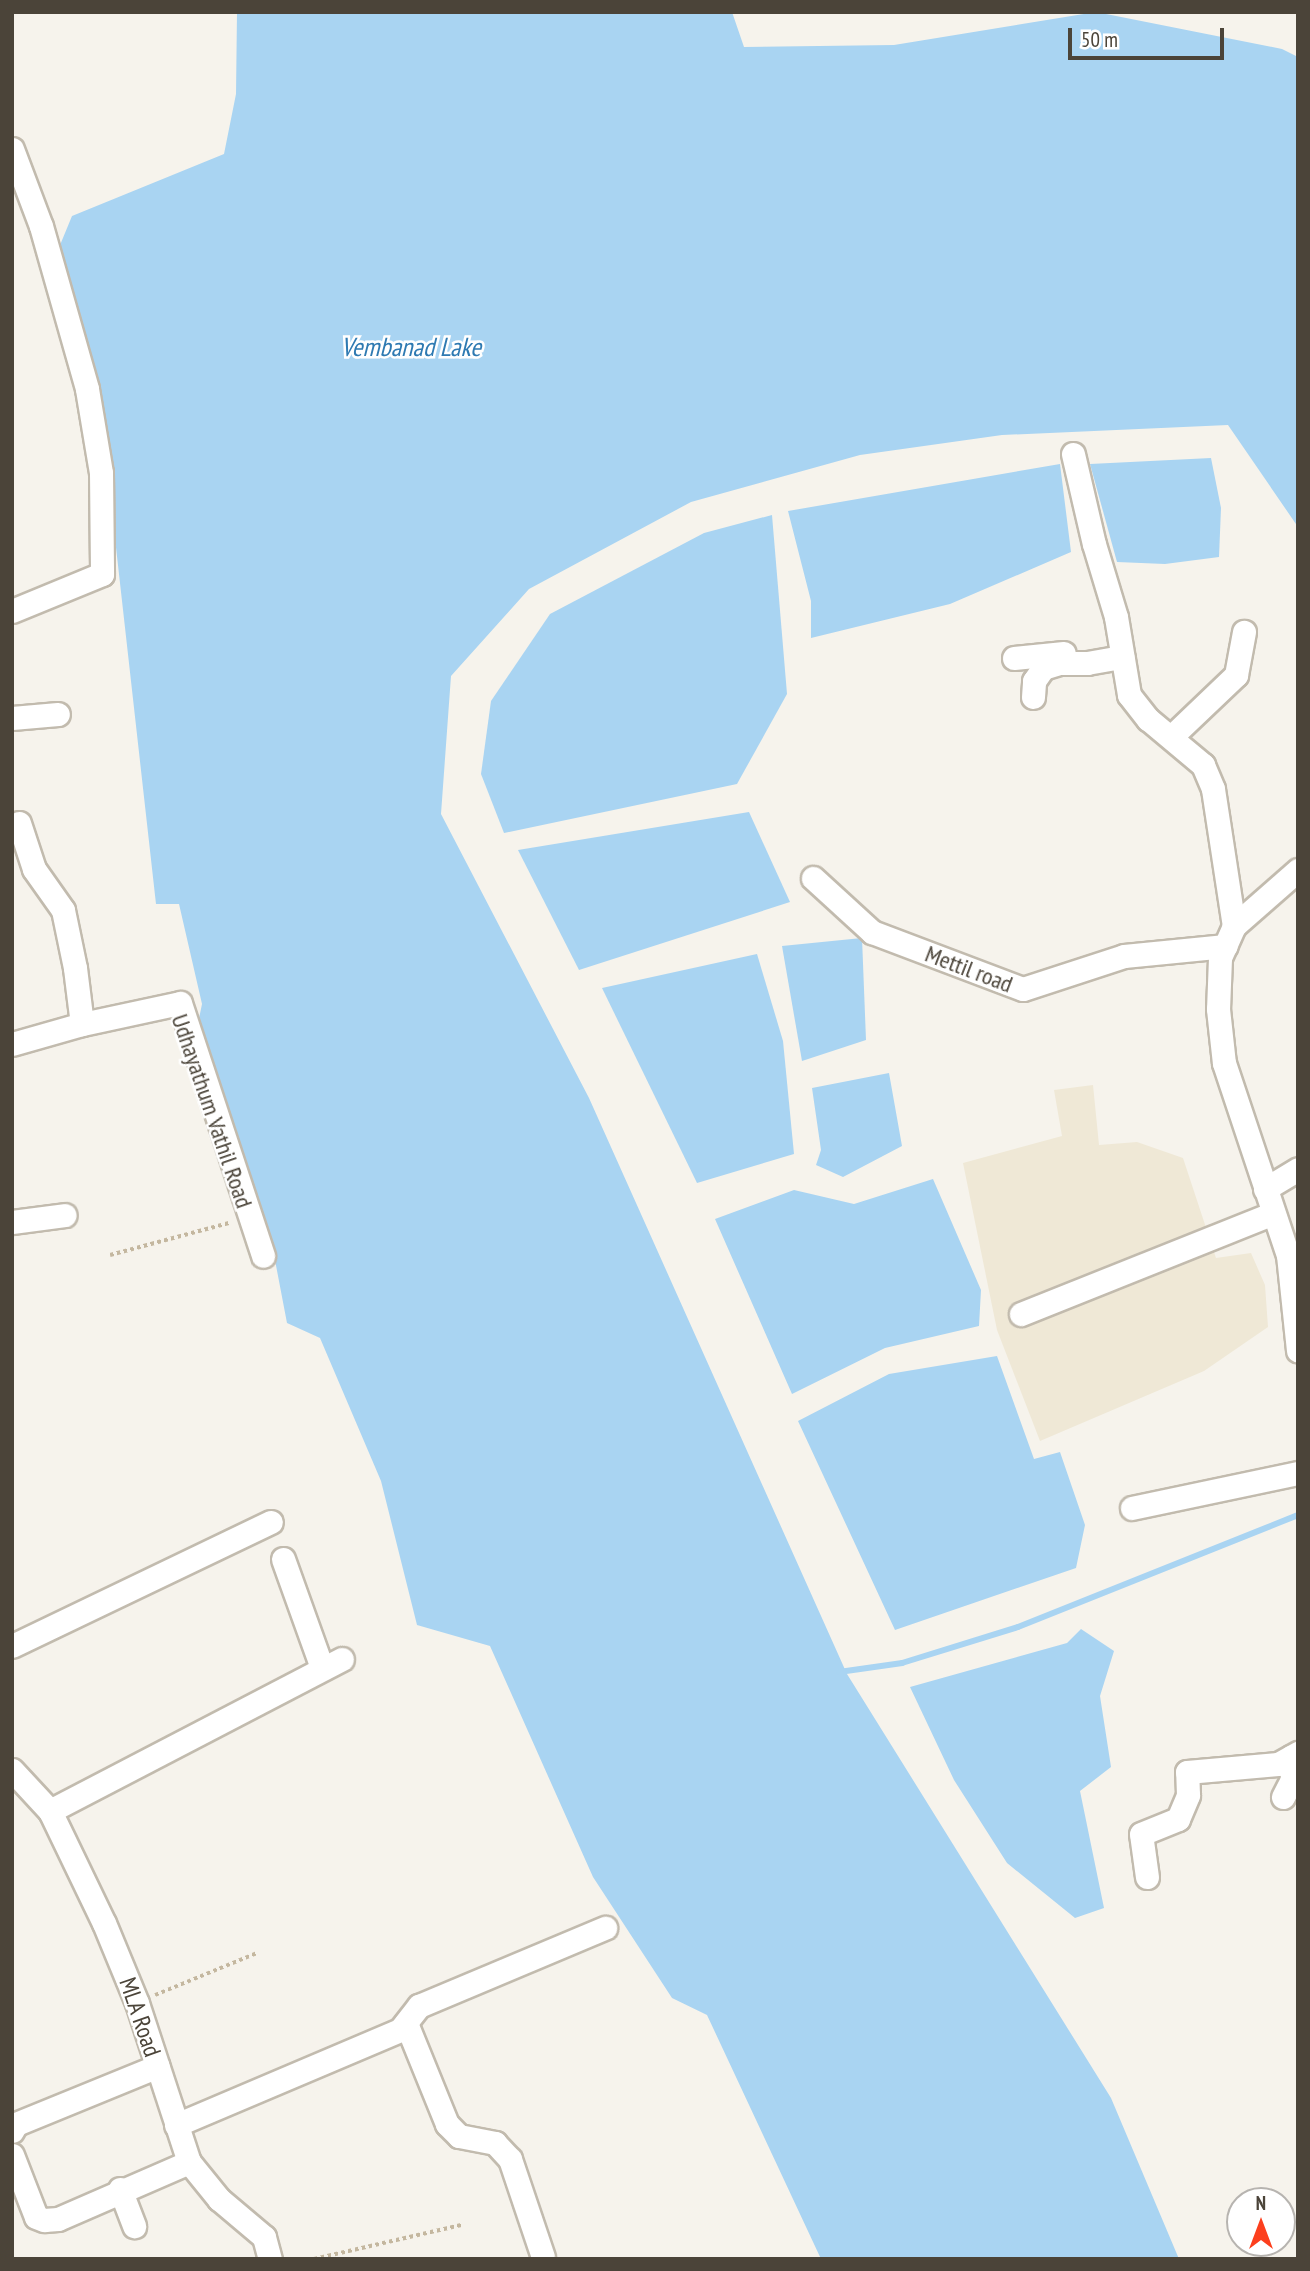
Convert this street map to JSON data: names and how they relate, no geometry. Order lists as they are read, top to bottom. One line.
{"streets":{"street":["Mettil road","Udhayathum Vathil Road","MLA Road"]},"water":["Vembanad Lake"],"scale_bar":"50 m","north":"top"}
